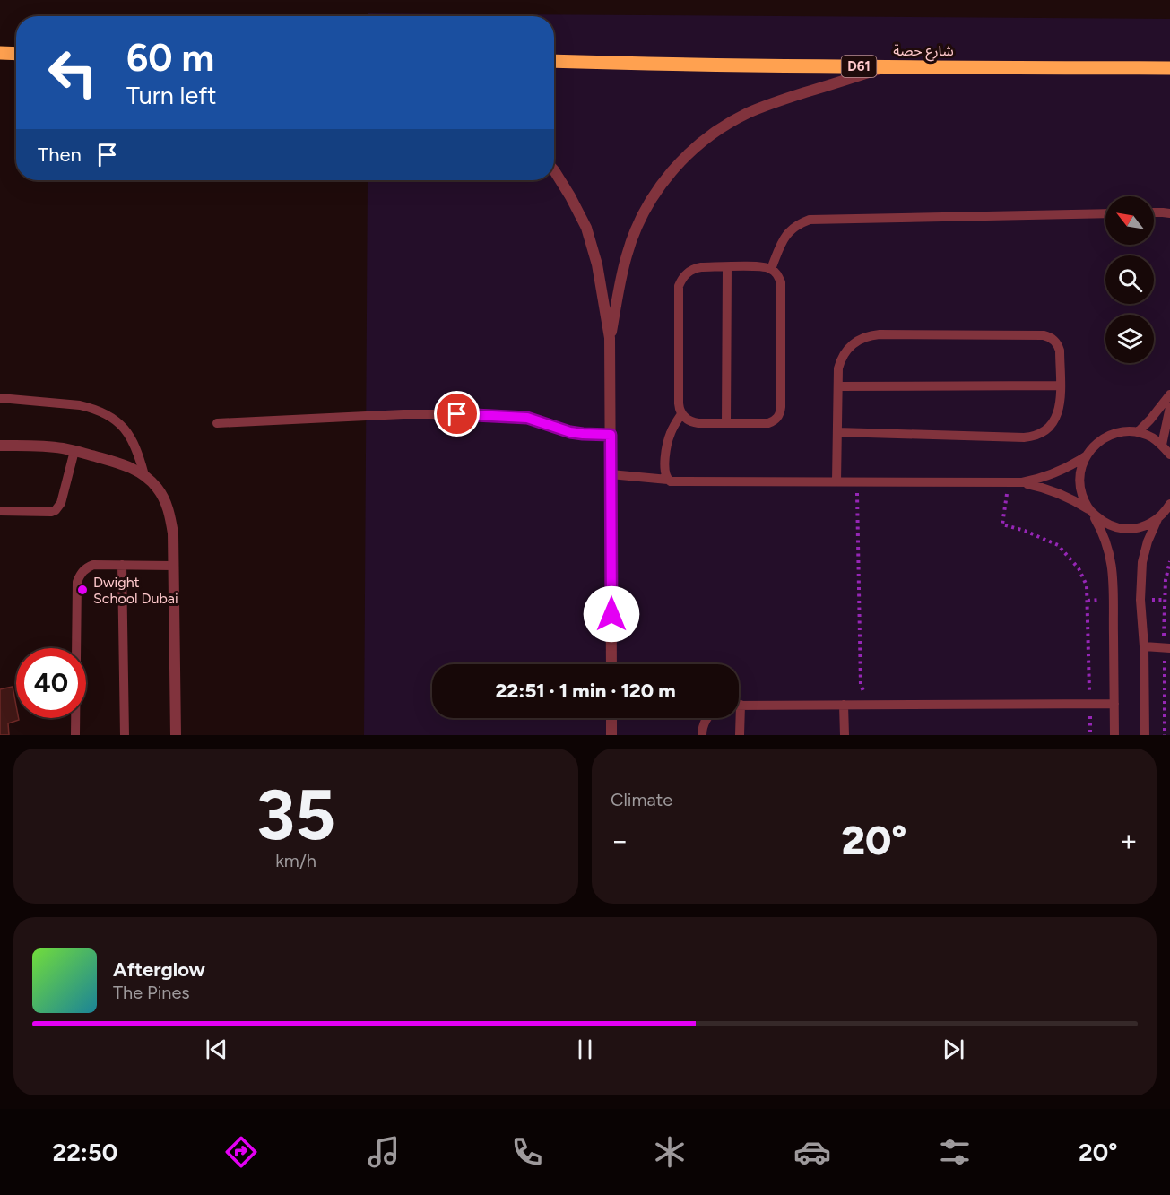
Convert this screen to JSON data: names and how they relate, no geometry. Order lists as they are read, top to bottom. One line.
{"streets":{"main road":["شارع حصة","D61"]},"places":["Dwight School Dubai"],"north":"top left","page":{"turn":["60 m","Turn left"],"then":"Then","limit":"40","trip":"22:51 · 1 min · 120 m","tile":[["35","km/h"],"Climate"],"heat":["−","20°","+"],"song":["Afterglow","The Pines"],"tabs":["22:50","20°"]}}
